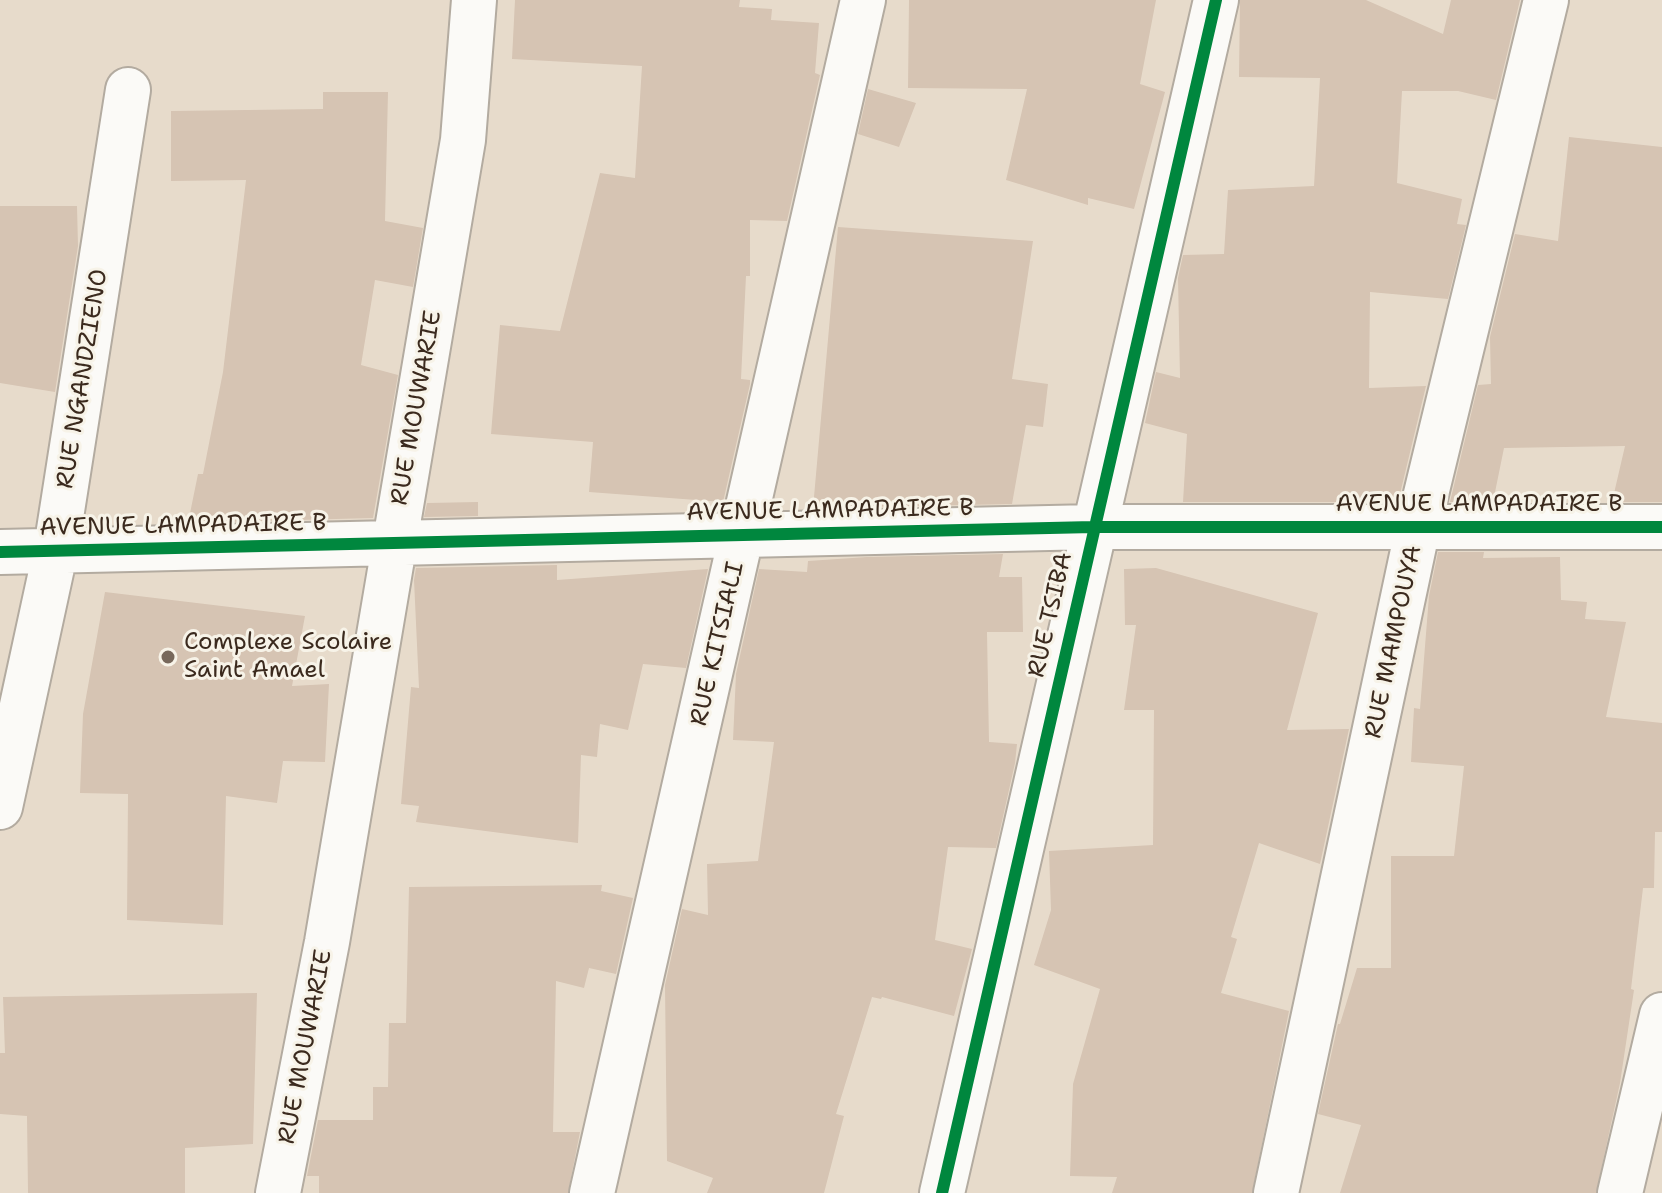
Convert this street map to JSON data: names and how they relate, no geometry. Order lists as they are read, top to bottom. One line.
{"streets":{"street":["RUE NGANDZIENO","RUE MOUWARIE","AVENUE LAMPADAIRE B","RUE TSIBA","RUE MAMPOUYA","RUE KITSIALI"]},"crossings":[["RUE NGANDZIENO","AVENUE LAMPADAIRE B"],["RUE MOUWARIE","AVENUE LAMPADAIRE B"],["AVENUE LAMPADAIRE B","RUE TSIBA"],["AVENUE LAMPADAIRE B","RUE MAMPOUYA"],["AVENUE LAMPADAIRE B","RUE KITSIALI"]],"places":["Complexe Scolaire Saint Amael"]}
